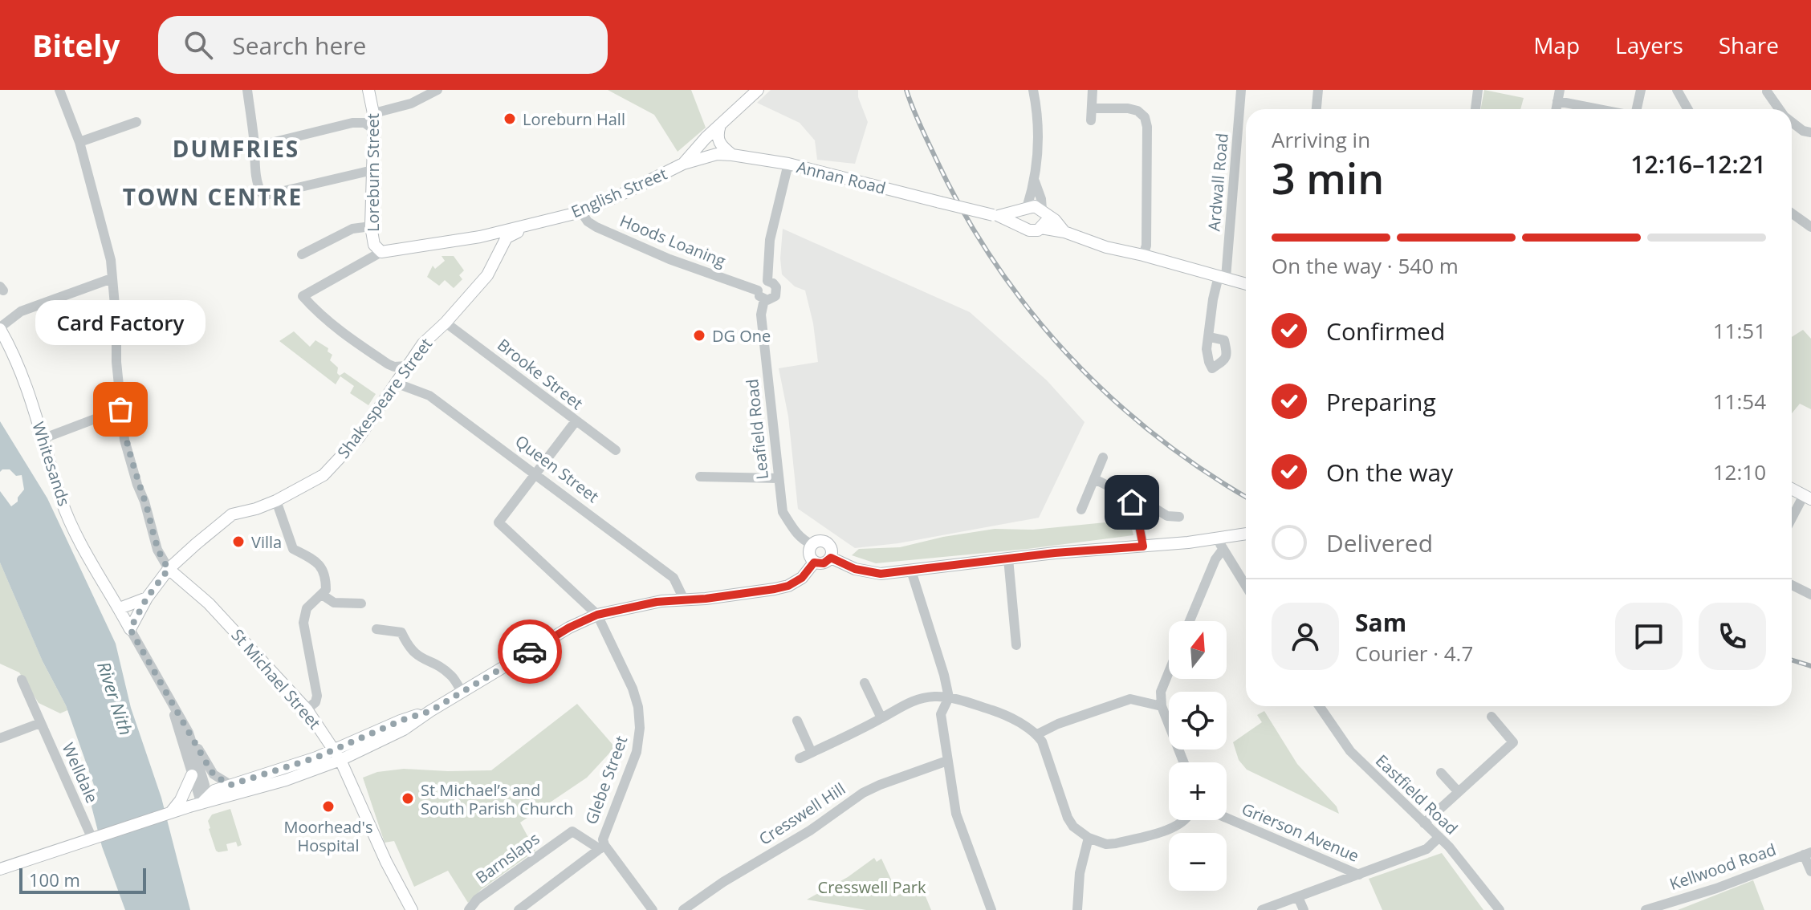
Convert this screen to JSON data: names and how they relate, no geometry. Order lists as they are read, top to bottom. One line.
{"streets":{"main road":["Loreburn Street","Annan Road","English Street","Shakespeare Street","Whitesands","St Michael Street"],"street":["Ardwall Road","Hoods Loaning","Brooke Street","Leafield Road","Queen Street","Welldale","Glebe Street","Eastfield Road","Cresswell Hill","Grierson Avenue","Barnslaps","Kellwood Road"]},"crossings":[["Loreburn Street","English Street"],["Annan Road","English Street"],["English Street","Hoods Loaning"],["English Street","Shakespeare Street"],["Hoods Loaning","Leafield Road"],["Brooke Street","Shakespeare Street"],["Shakespeare Street","Whitesands"],["Shakespeare Street","Queen Street"],["Shakespeare Street","St Michael Street"],["Glebe Street","Barnslaps"]],"districts":["DUMFRIES","TOWN CENTRE"],"water":["River Nith"],"parks":["Cresswell Park"],"places":["Loreburn Hall","DG One","Card Factory","Villa","St Michael’s and South Parish Church","Moorhead's Hospital"],"scale_bar":"100 m","north":"top","page":{"header":"Bitely","search":"Search here","nav":["Map","Layers","Share"],"heading":["3 min","Arriving in","12:16–12:21"],"panel":["Sam","Courier · 4.7"],"bar":"On the way · 540 m","list":[["Confirmed","11:51"],["Preparing","11:54"],["On the way","12:10"],"Delivered"],"bubble":"Card Factory","map_buttons":["+","−"],"scale":"100 m"}}
